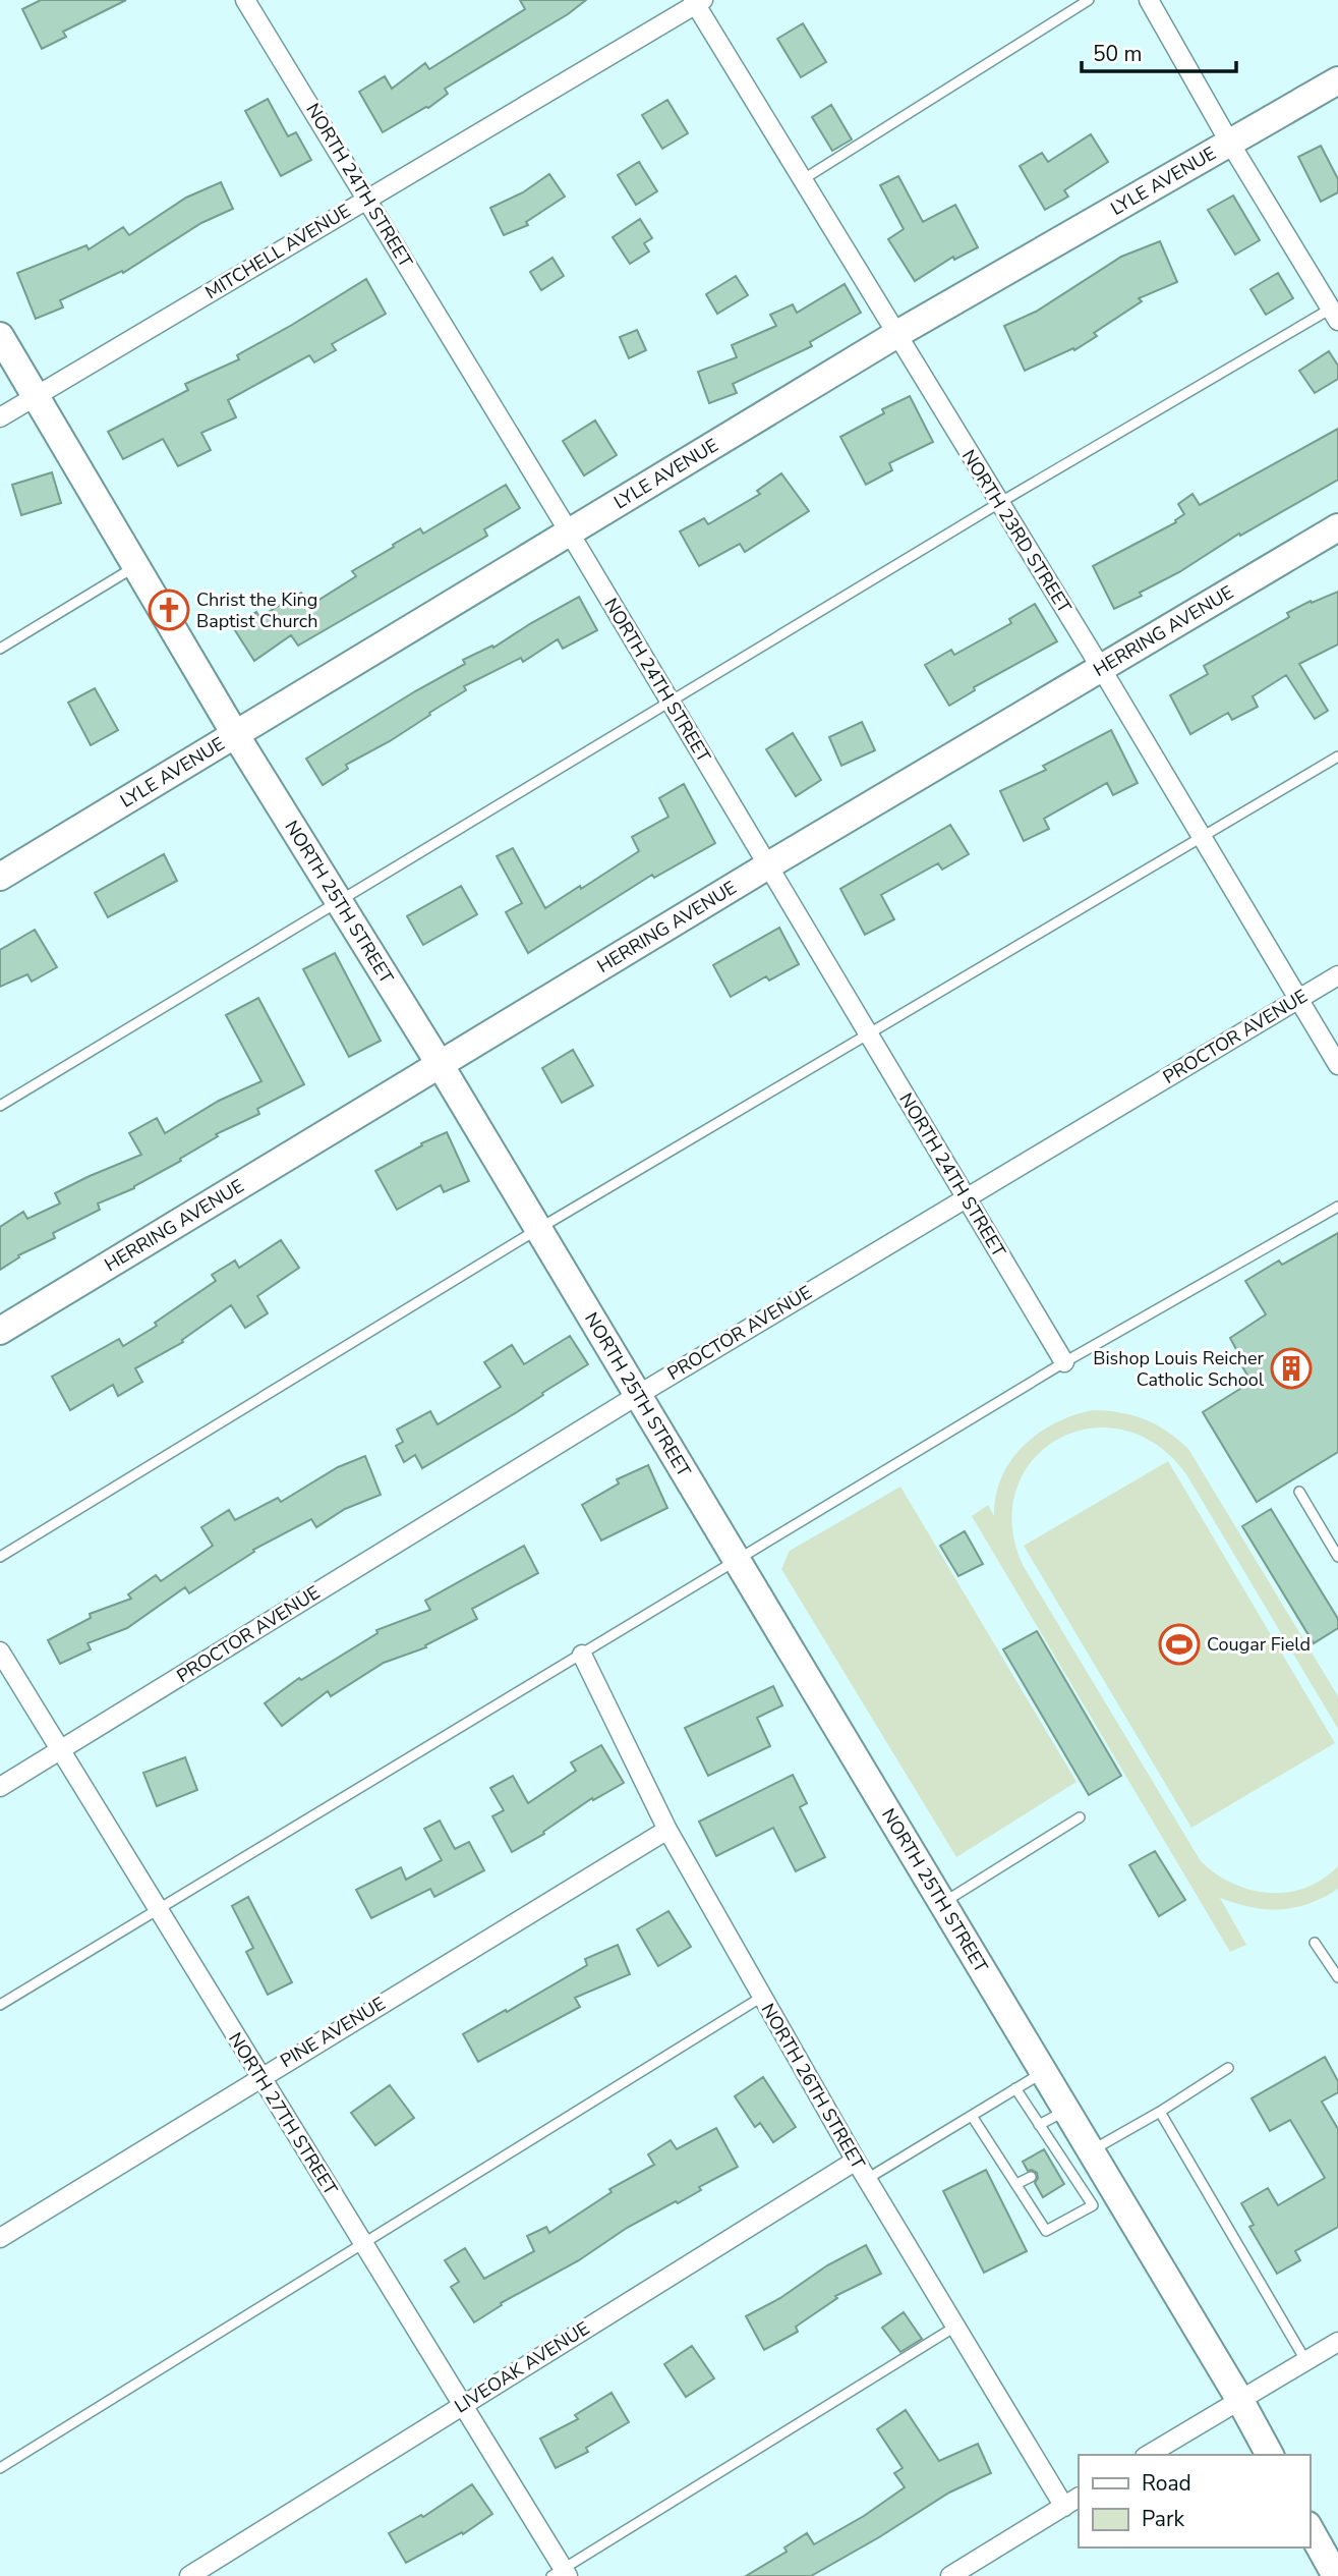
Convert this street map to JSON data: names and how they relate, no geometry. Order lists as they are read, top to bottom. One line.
{"streets":{"main road":["LYLE AVENUE","HERRING AVENUE","NORTH 25TH STREET"],"street":["NORTH 24TH STREET","MITCHELL AVENUE","NORTH 23RD STREET","PROCTOR AVENUE","PINE AVENUE","NORTH 26TH STREET","NORTH 27TH STREET","LIVEOAK AVENUE"]},"crossings":[["LYLE AVENUE","NORTH 24TH STREET"],["LYLE AVENUE","NORTH 23RD STREET"],["LYLE AVENUE","NORTH 25TH STREET"],["NORTH 24TH STREET","MITCHELL AVENUE"],["NORTH 24TH STREET","HERRING AVENUE"],["NORTH 24TH STREET","PROCTOR AVENUE"],["MITCHELL AVENUE","NORTH 23RD STREET"],["MITCHELL AVENUE","NORTH 25TH STREET"],["NORTH 23RD STREET","HERRING AVENUE"],["NORTH 23RD STREET","PROCTOR AVENUE"],["HERRING AVENUE","NORTH 25TH STREET"],["NORTH 25TH STREET","PROCTOR AVENUE"],["PROCTOR AVENUE","NORTH 27TH STREET"],["PINE AVENUE","NORTH 26TH STREET"],["PINE AVENUE","NORTH 27TH STREET"],["NORTH 26TH STREET","LIVEOAK AVENUE"],["NORTH 27TH STREET","LIVEOAK AVENUE"]],"places":{"church":["Christ the King Baptist Church"],"building":["Bishop Louis Reicher Catholic School"],"sports":["Cougar Field"]},"legend":["Road","Park"],"scale_bar":"50 m"}
